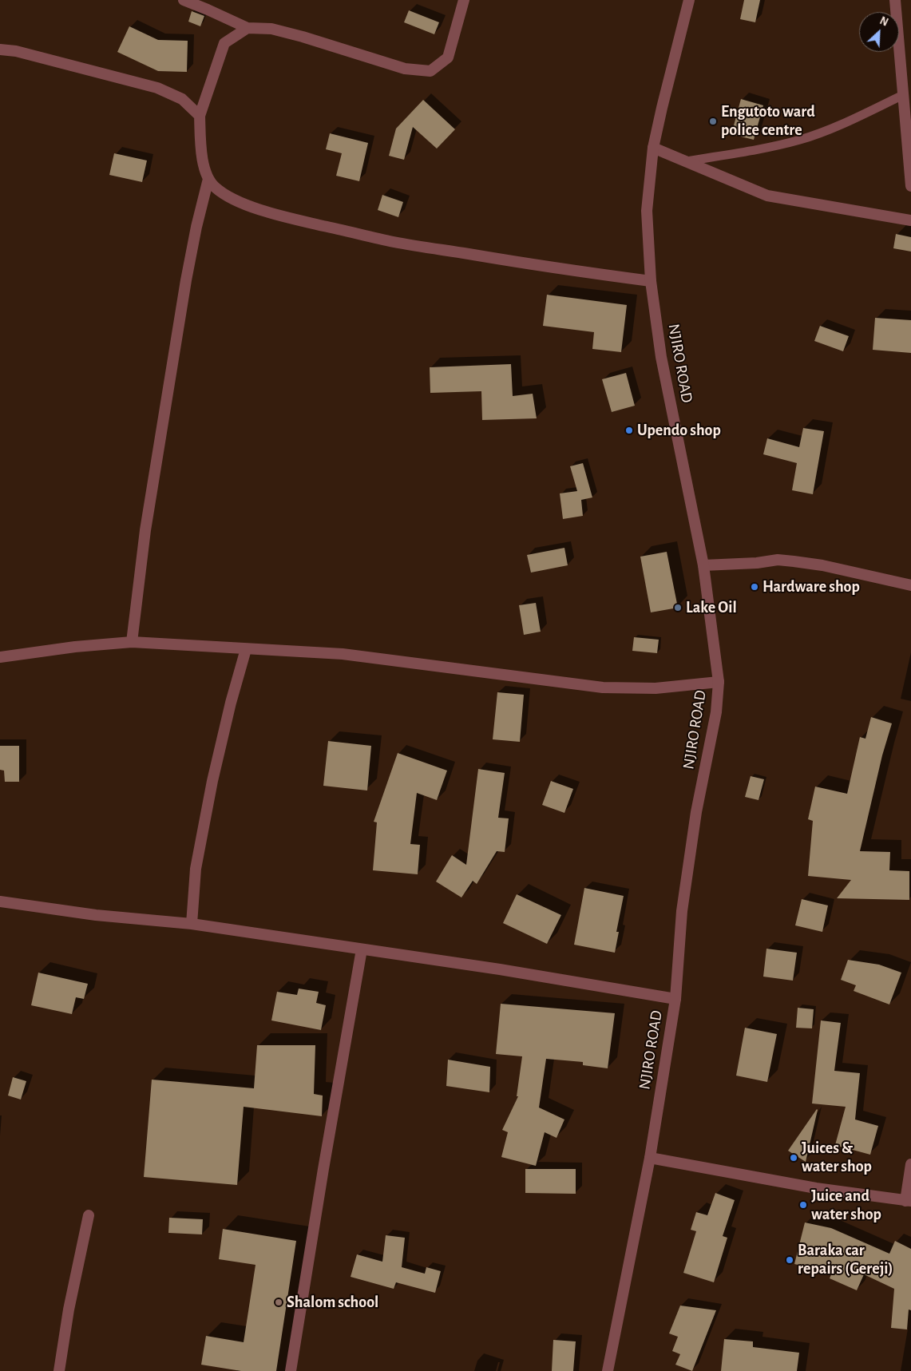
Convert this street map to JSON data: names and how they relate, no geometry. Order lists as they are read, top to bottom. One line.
{"streets":{"street":["NJIRO ROAD"]},"places":["Engutoto ward police centre","Upendo shop","Hardware shop","Lake Oil","Juices & water shop","Juice and water shop","Baraka car repairs (Gereji)","Shalom school"],"north":"top right"}
